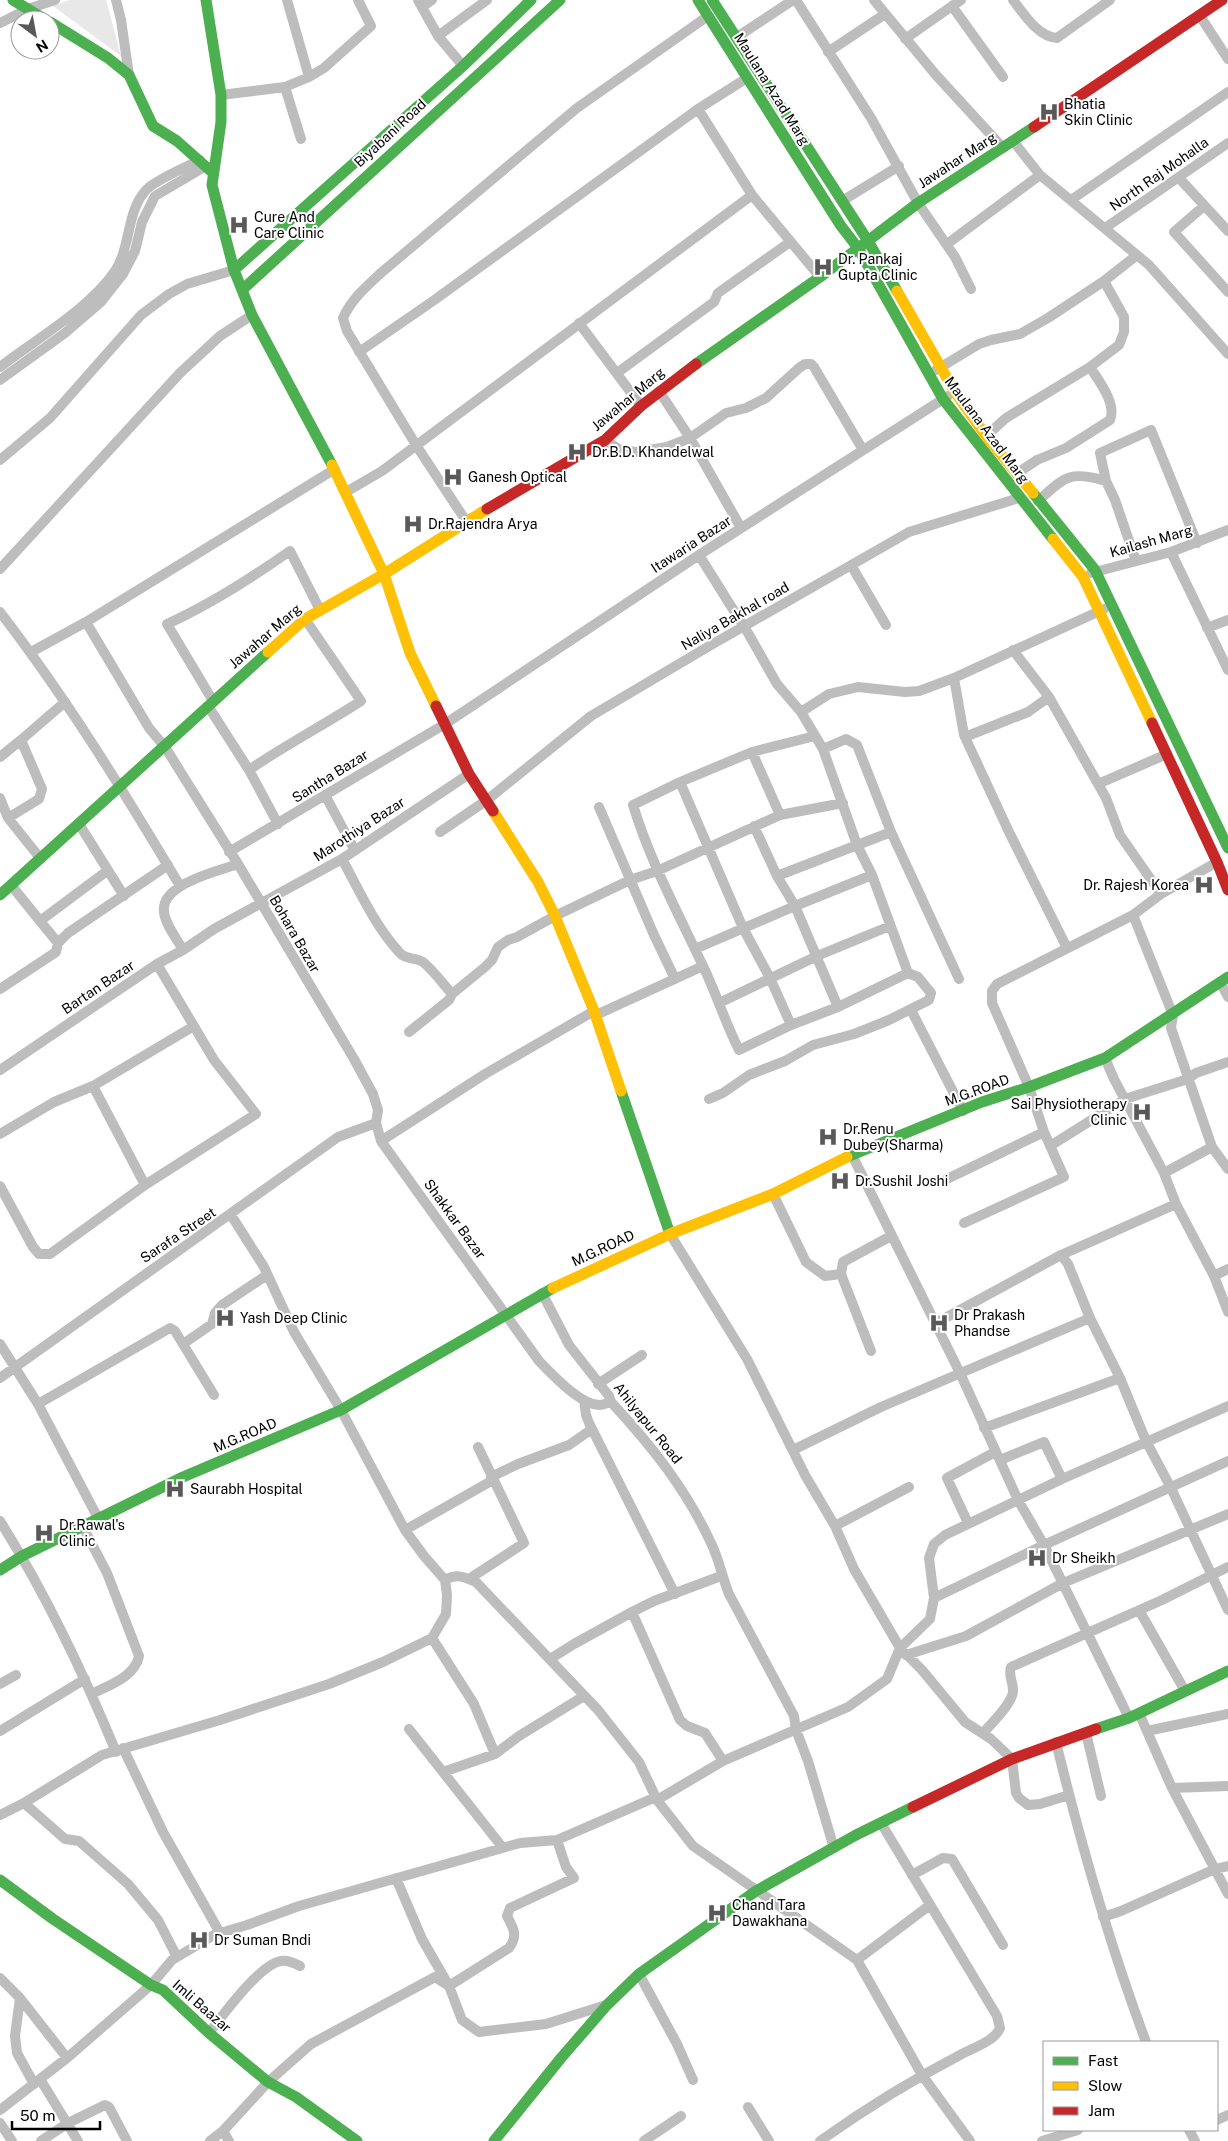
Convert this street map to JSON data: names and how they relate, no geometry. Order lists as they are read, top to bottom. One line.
{"streets":{"street":["Maulana Azad Marg","Biyabani Road","Jawahar Marg","North Raj Mohalla","Kailash Marg","Itawaria Bazar","Naliya Bakhal road","Santha Bazar","Marothiya Bazar","Bohara Bazar","Bartan Bazar","M.G.ROAD","Shakkar Bazar","Sarafa Street","Ahilyapur Road","Imli Baazar"]},"crossings":[["Maulana Azad Marg","Jawahar Marg"],["Maulana Azad Marg","Kailash Marg"],["Maulana Azad Marg","Itawaria Bazar"],["Maulana Azad Marg","Naliya Bakhal road"],["Jawahar Marg","Bohara Bazar"],["Itawaria Bazar","Santha Bazar"],["Santha Bazar","Bohara Bazar"],["Marothiya Bazar","Bohara Bazar"],["Marothiya Bazar","Bartan Bazar"],["Bohara Bazar","Shakkar Bazar"],["Bohara Bazar","Sarafa Street"],["M.G.ROAD","Shakkar Bazar"],["M.G.ROAD","Ahilyapur Road"]],"places":{"hospital":["Bhatia Skin Clinic","Cure And Care Clinic","Dr. Pankaj Gupta Clinic","Dr.B.D. Khandelwal","Ganesh Optical","Dr.Rajendra Arya","Dr. Rajesh Korea","Sai Physiotherapy Clinic","Dr.Renu Dubey(Sharma)","Dr.Sushil Joshi","Yash Deep Clinic","Dr Prakash Phandse","Saurabh Hospital","Dr.Rawal's Clinic","Dr Sheikh","Chand Tara Dawakhana","Dr Suman Bndi"]},"legend":["Fast","Slow","Jam"],"scale_bar":"50 m","north":"bottom right"}
